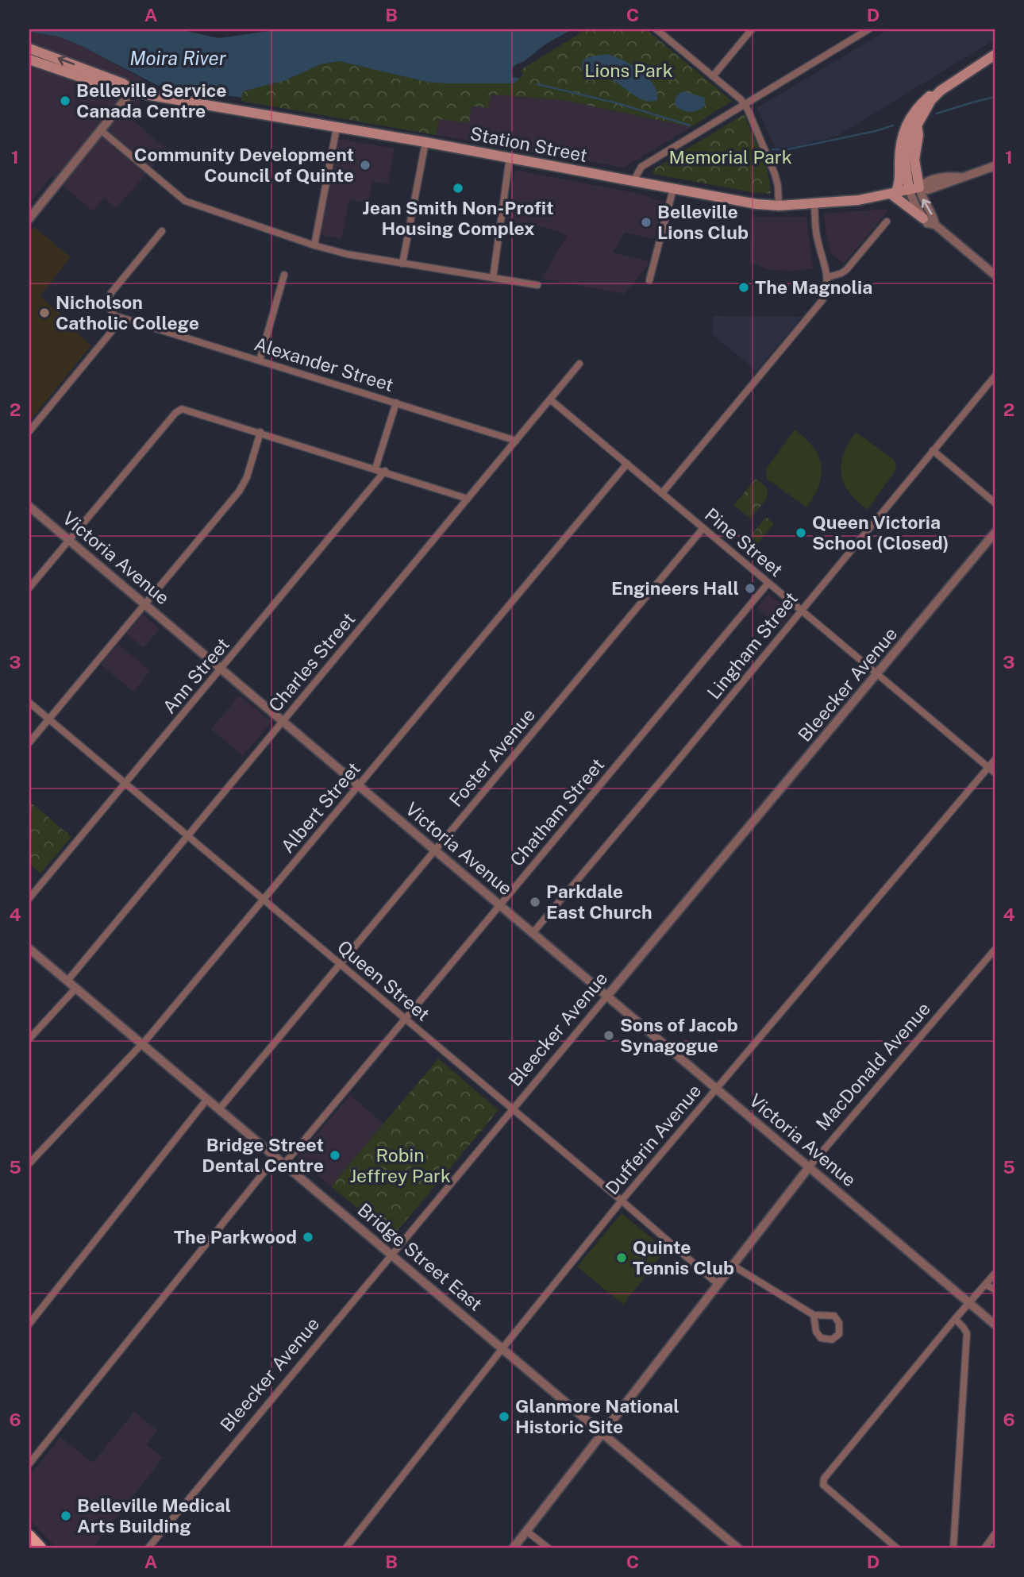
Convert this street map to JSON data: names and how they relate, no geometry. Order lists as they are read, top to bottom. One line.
{"streets":{"main road":["Station Street"],"street":["Alexander Street","Pine Street","Victoria Avenue","Lingham Street","Charles Street","Ann Street","Bleecker Avenue","Foster Avenue","Albert Street","Chatham Street","Queen Street","MacDonald Avenue","Dufferin Avenue","Bridge Street East"]},"crossings":[["Alexander Street","Charles Street"],["Pine Street","Lingham Street"],["Pine Street","Charles Street"],["Pine Street","Bleecker Avenue"],["Pine Street","Foster Avenue"],["Pine Street","Albert Street"],["Pine Street","Chatham Street"],["Pine Street","Dufferin Avenue"],["Victoria Avenue","Lingham Street"],["Victoria Avenue","Charles Street"],["Victoria Avenue","Ann Street"],["Victoria Avenue","Bleecker Avenue"],["Victoria Avenue","Foster Avenue"],["Victoria Avenue","Albert Street"],["Victoria Avenue","Chatham Street"],["Victoria Avenue","MacDonald Avenue"],["Victoria Avenue","Dufferin Avenue"],["Charles Street","Queen Street"],["Charles Street","Bridge Street East"],["Ann Street","Queen Street"],["Bleecker Avenue","Queen Street"],["Bleecker Avenue","Bridge Street East"],["Foster Avenue","Queen Street"],["Foster Avenue","Bridge Street East"],["Albert Street","Queen Street"],["Albert Street","Bridge Street East"],["Chatham Street","Queen Street"],["Chatham Street","Bridge Street East"],["Queen Street","MacDonald Avenue"],["Queen Street","Dufferin Avenue"],["MacDonald Avenue","Bridge Street East"],["Dufferin Avenue","Bridge Street East"]],"water":["Moira River"],"parks":["Lions Park","Memorial Park","Robin Jeffrey Park"],"places":["Belleville Service Canada Centre","Community Development Council of Quinte","Jean Smith Non-Profit Housing Complex","Belleville Lions Club","The Magnolia","Nicholson Catholic College","Queen Victoria School (Closed)","Engineers Hall","Parkdale East Church","Sons of Jacob Synagogue","Bridge Street Dental Centre","The Parkwood","Quinte Tennis Club","Glanmore National Historic Site","Belleville Medical Arts Building"],"grid":{"columns":["A","B","C","D"],"rows":["1","2","3","4","5","6"]}}
